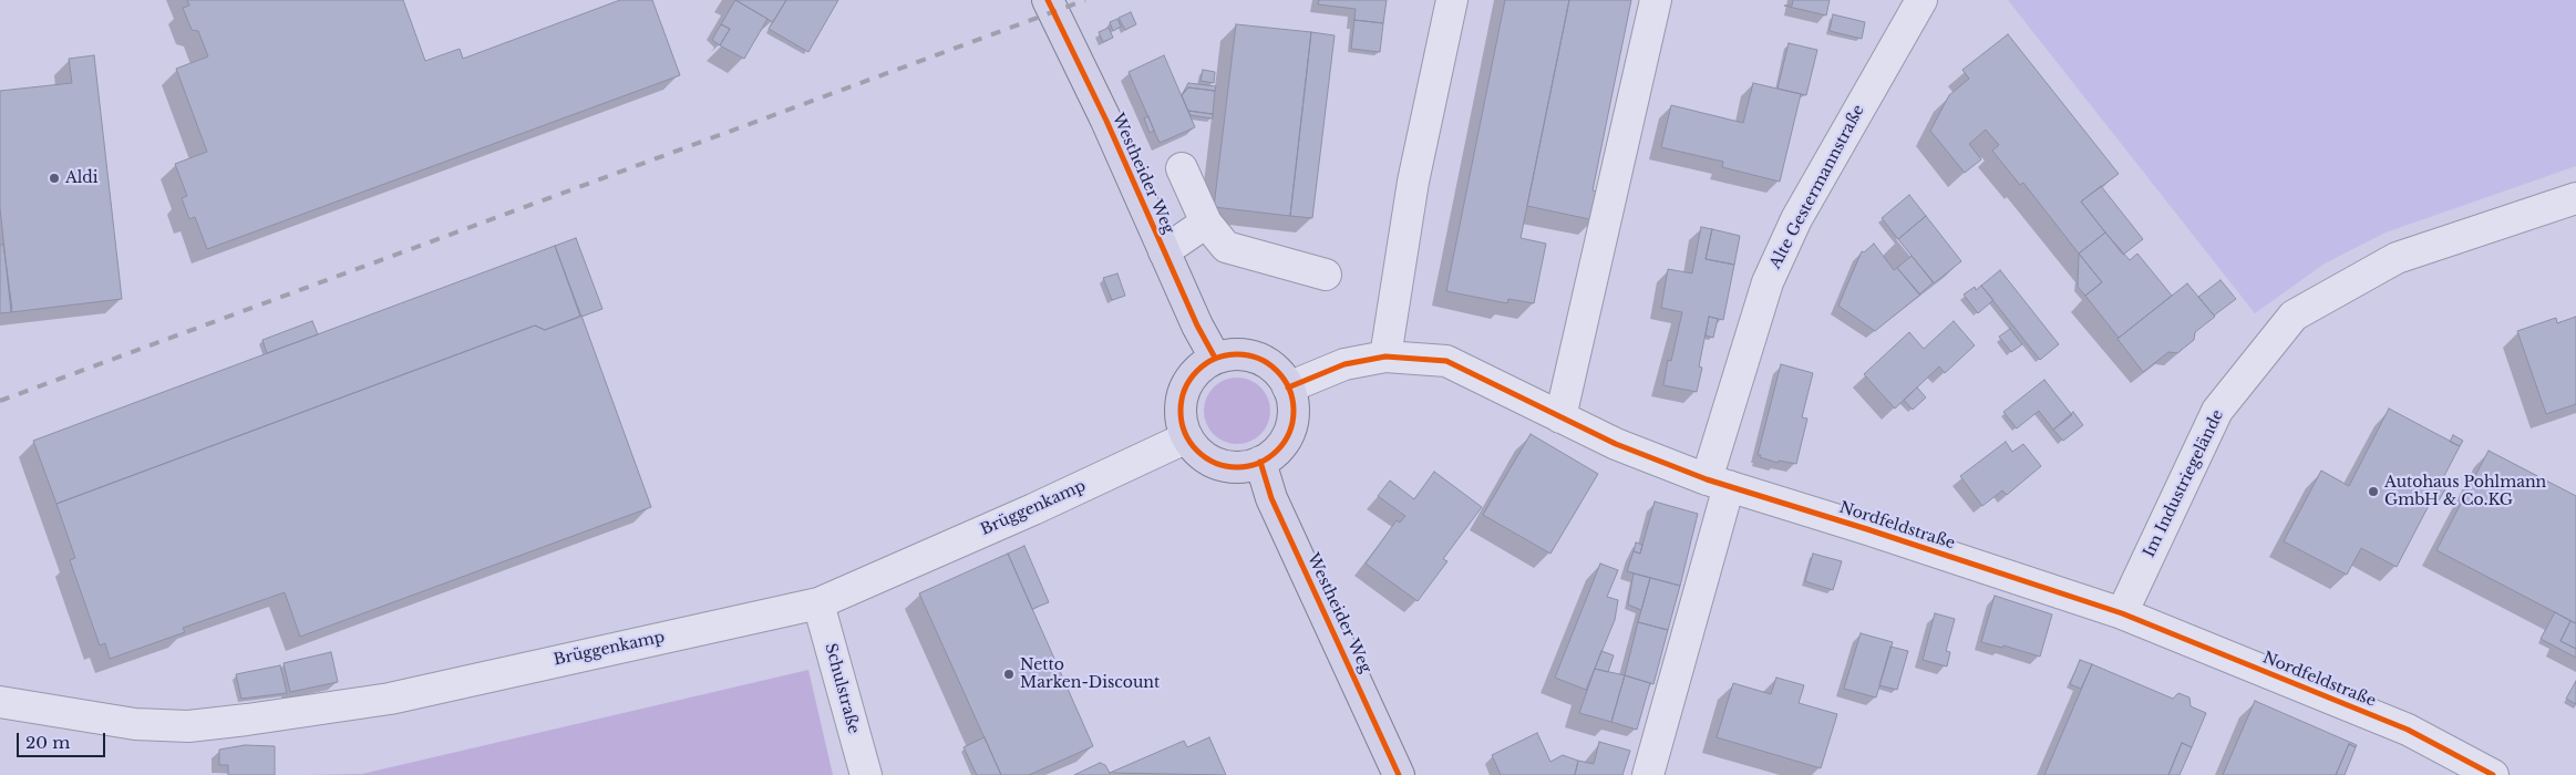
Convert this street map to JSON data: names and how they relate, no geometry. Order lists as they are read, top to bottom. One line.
{"streets":{"main road":["Westheider Weg"],"street":["Alte Gestermannstraße","Im Industriegelände","Brüggenkamp","Nordfeldstraße","Schulstraße"]},"crossings":[["Westheider Weg","Brüggenkamp"],["Westheider Weg","Nordfeldstraße"],["Alte Gestermannstraße","Nordfeldstraße"],["Im Industriegelände","Nordfeldstraße"],["Brüggenkamp","Nordfeldstraße"],["Brüggenkamp","Schulstraße"]],"places":["Aldi","Autohaus Pohlmann GmbH & Co.KG","Netto Marken-Discount"],"scale_bar":"20 m"}
